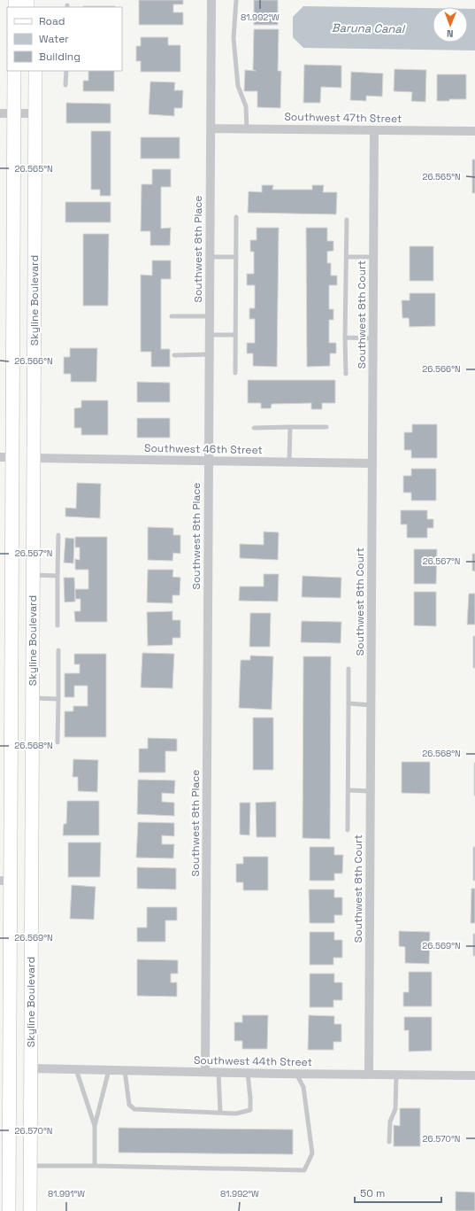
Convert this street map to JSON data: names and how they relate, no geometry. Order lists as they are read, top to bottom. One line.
{"streets":{"street":["Southwest 47th Street","Southwest 8th Place","Skyline Boulevard","Southwest 8th Court","Southwest 46th Street","Southwest 44th Street"]},"crossings":[["Southwest 47th Street","Southwest 8th Place"],["Southwest 47th Street","Southwest 8th Court"],["Southwest 8th Place","Southwest 46th Street"],["Southwest 8th Place","Southwest 44th Street"],["Skyline Boulevard","Southwest 46th Street"],["Skyline Boulevard","Southwest 44th Street"],["Southwest 8th Court","Southwest 46th Street"],["Southwest 8th Court","Southwest 44th Street"]],"water":["Baruna Canal"],"legend":["Road","Water","Building"],"scale_bar":"50 m","north":"bottom","coordinates":["81.992°W","26.565°N","26.566°N","26.567°N","26.568°N","26.569°N","26.570°N","81.991°W"]}
